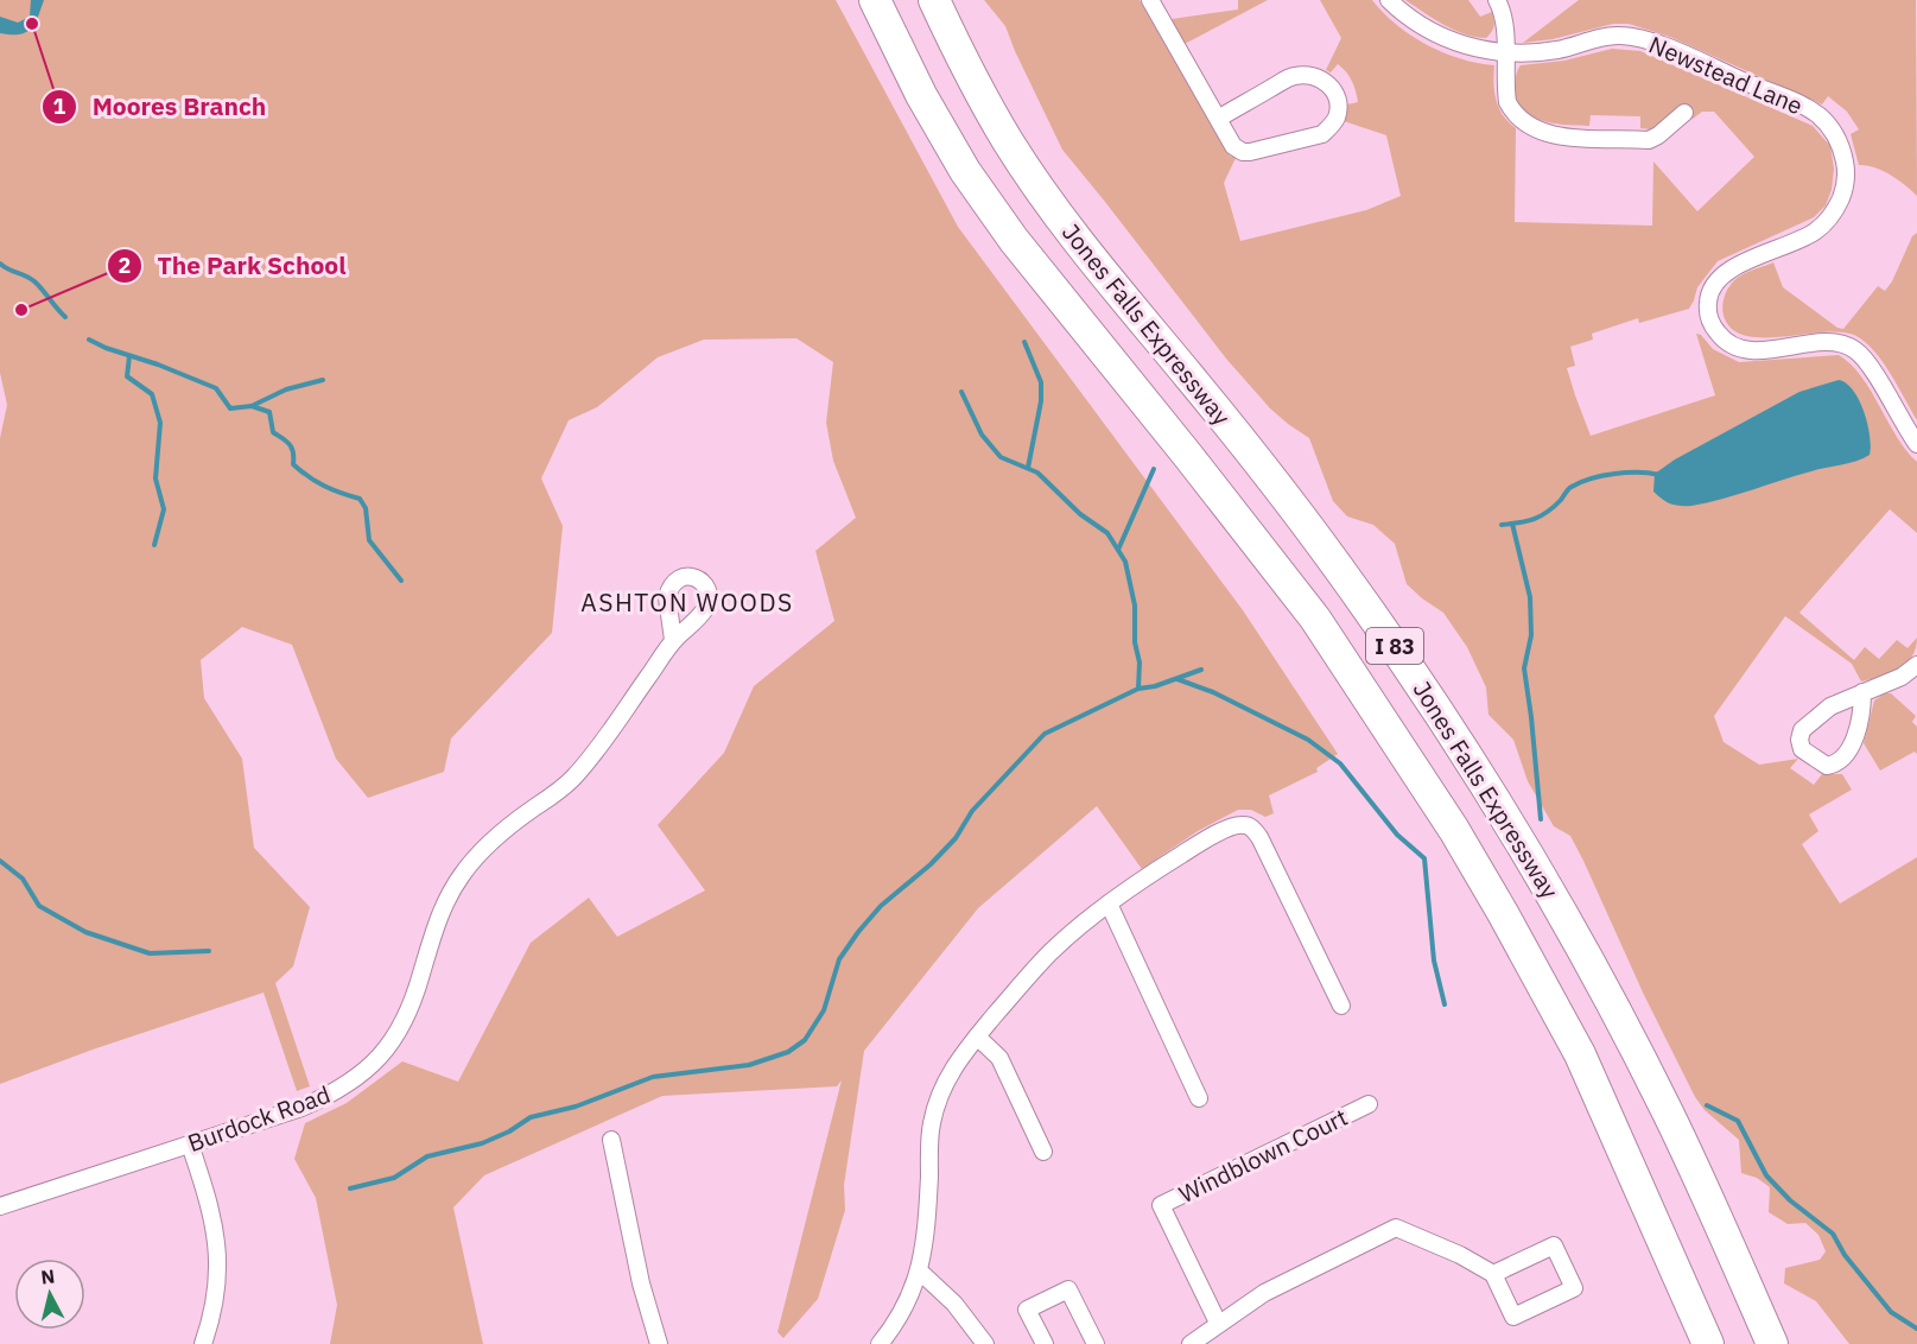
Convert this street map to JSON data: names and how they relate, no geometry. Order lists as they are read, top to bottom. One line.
{"streets":{"highway":["Jones Falls Expressway","I 83"],"street":["Newstead Lane","Burdock Road","Windblown Court"]},"districts":["ASHTON WOODS"],"places":["Moores Branch","The Park School"],"north":"top"}
